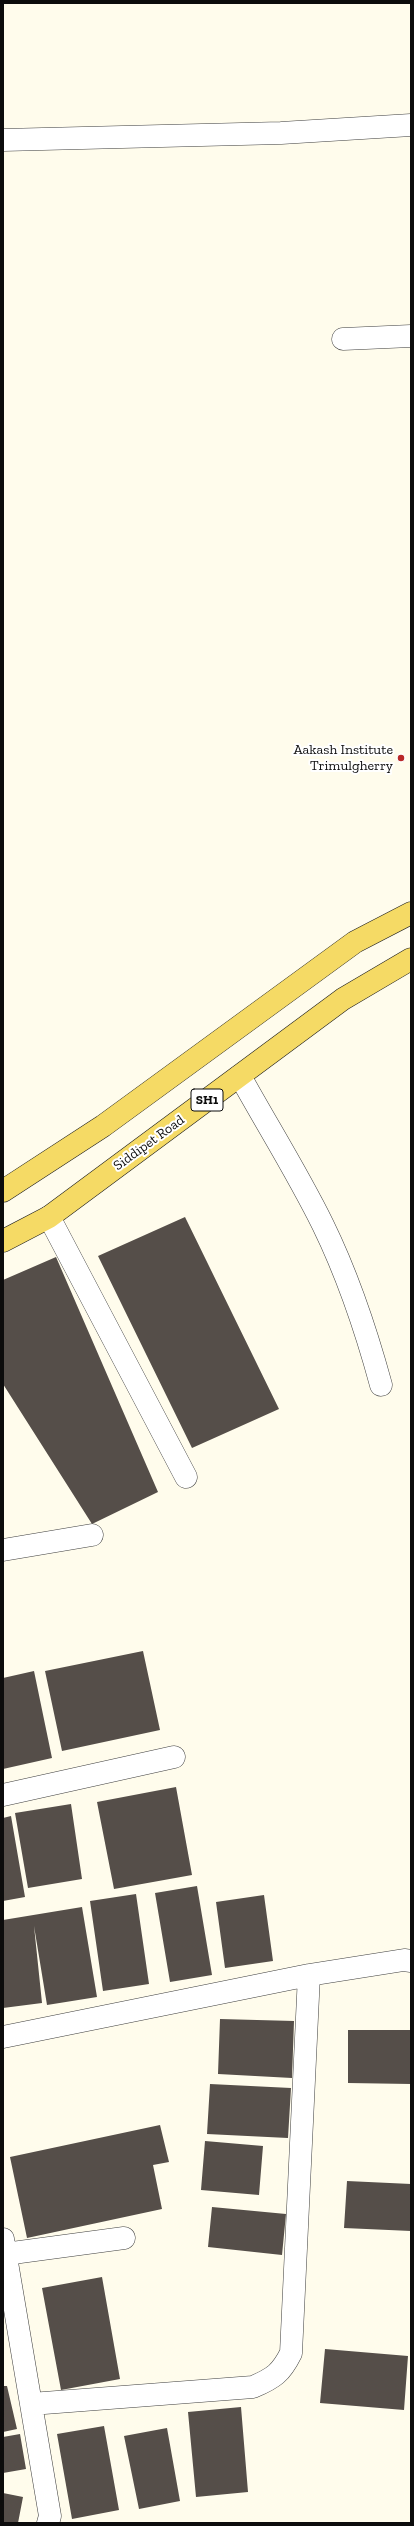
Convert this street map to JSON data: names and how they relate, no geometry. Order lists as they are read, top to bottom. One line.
{"streets":{"main road":["SH1","Siddipet Road"]},"places":["Aakash Institute Trimulgherry"]}
